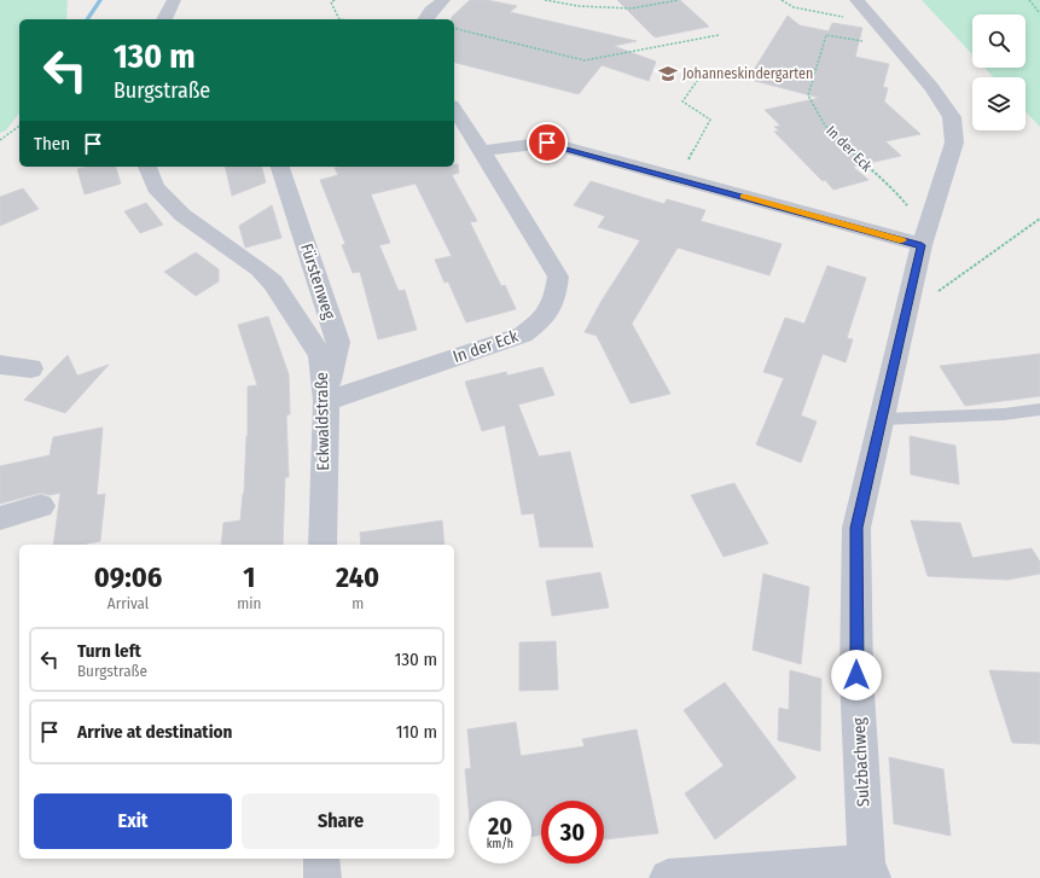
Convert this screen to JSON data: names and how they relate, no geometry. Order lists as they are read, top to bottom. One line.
{"streets":{"street":["In der Eck","Fürstenweg","Eckwaldstraße","Sulzbachweg"]},"crossings":[["In der Eck","Fürstenweg"],["In der Eck","Eckwaldstraße"],["In der Eck","Sulzbachweg"],["Fürstenweg","Eckwaldstraße"]],"places":{"school or university":["Johanneskindergarten"]},"page":{"turn":["130 m","Burgstraße"],"then":"Then","eta":["09:06","Arrival","1","min","240","m"],"list":[{"name":"Turn left","note":"Burgstraße","value":"130 m"},{"name":"Arrive at destination","value":"110 m"}],"buttons":["Exit","Share"],"speed":"20 km/h","limit":"30"}}
